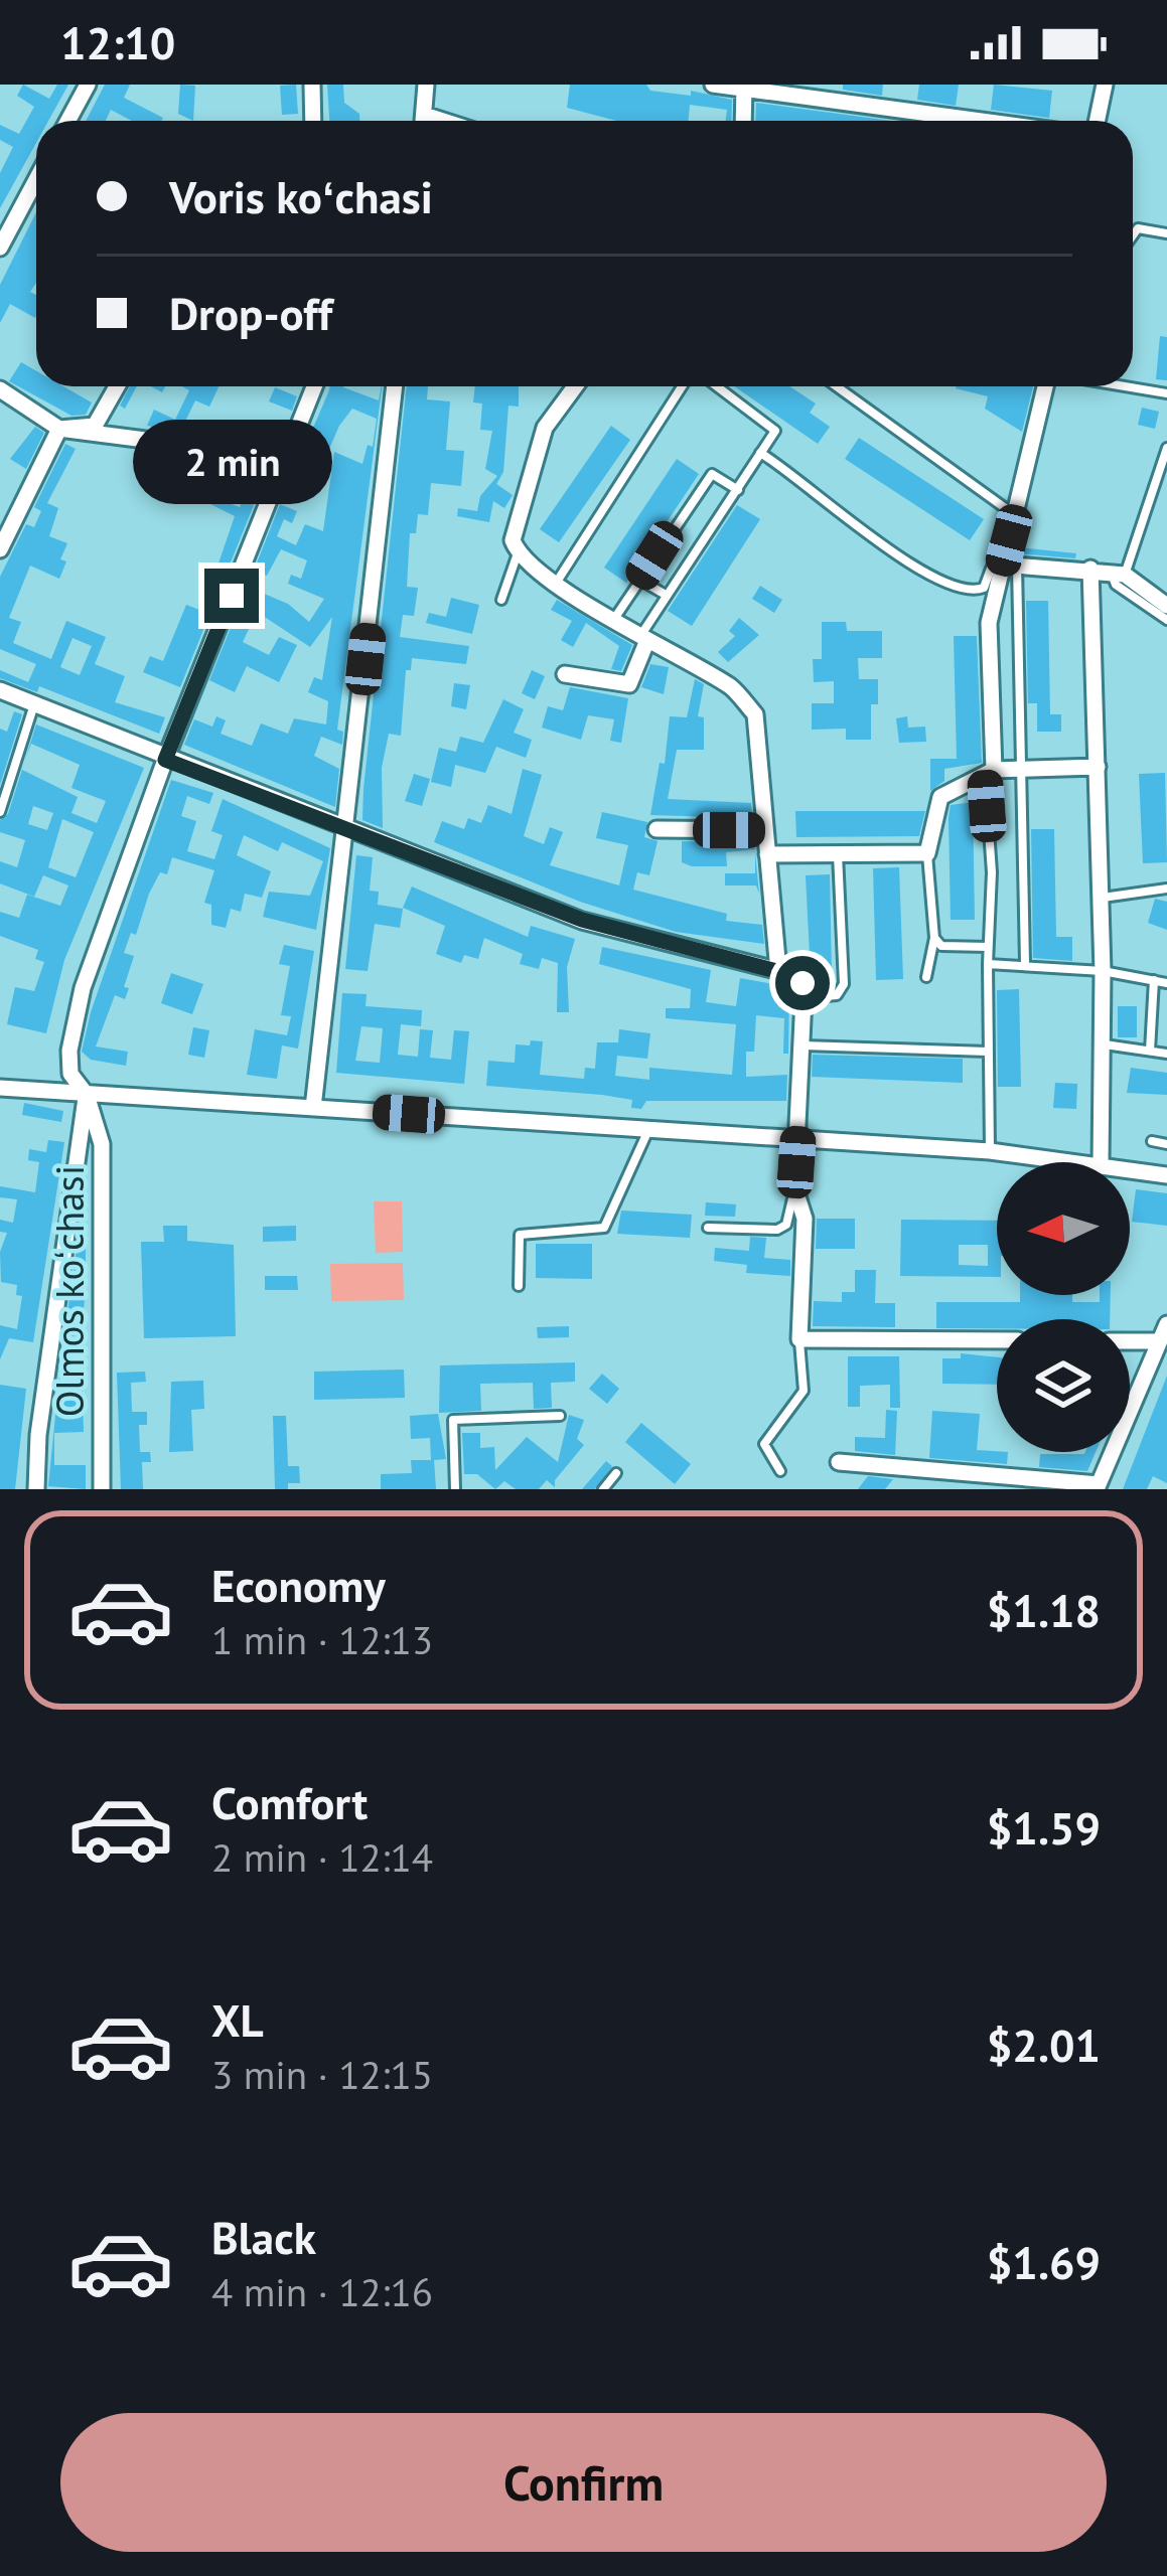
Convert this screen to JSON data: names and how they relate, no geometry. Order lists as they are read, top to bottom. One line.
{"streets":{"street":["Olmos koʻchasi"]},"north":"left","page":{"status":"12:10","banner":["Voris koʻchasi","Drop-off"],"bubble":"2 min","list":[{"name":"Economy","note":"1 min · 12:13","value":"$1.18"},{"name":"Comfort","note":"2 min · 12:14","value":"$1.59"},{"name":"XL","note":"3 min · 12:15","value":"$2.01"},{"name":"Black","note":"4 min · 12:16","value":"$1.69"}],"buttons":"Confirm"}}
